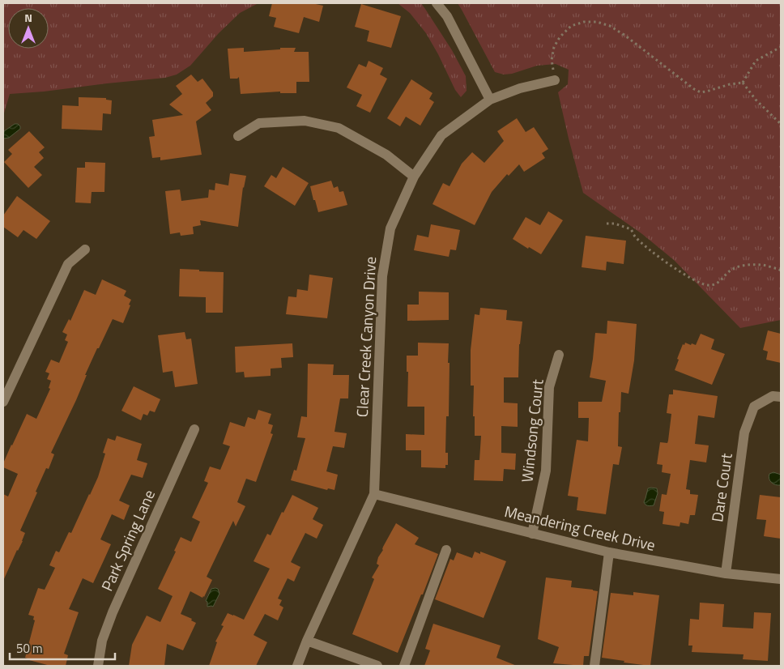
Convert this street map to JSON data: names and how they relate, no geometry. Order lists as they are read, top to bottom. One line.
{"streets":{"street":["Clear Creek Canyon Drive","Windsong Court","Dare Court","Meandering Creek Drive","Park Spring Lane"]},"crossings":[["Clear Creek Canyon Drive","Meandering Creek Drive"],["Windsong Court","Meandering Creek Drive"],["Dare Court","Meandering Creek Drive"]],"scale_bar":"50 m","north":"top"}
